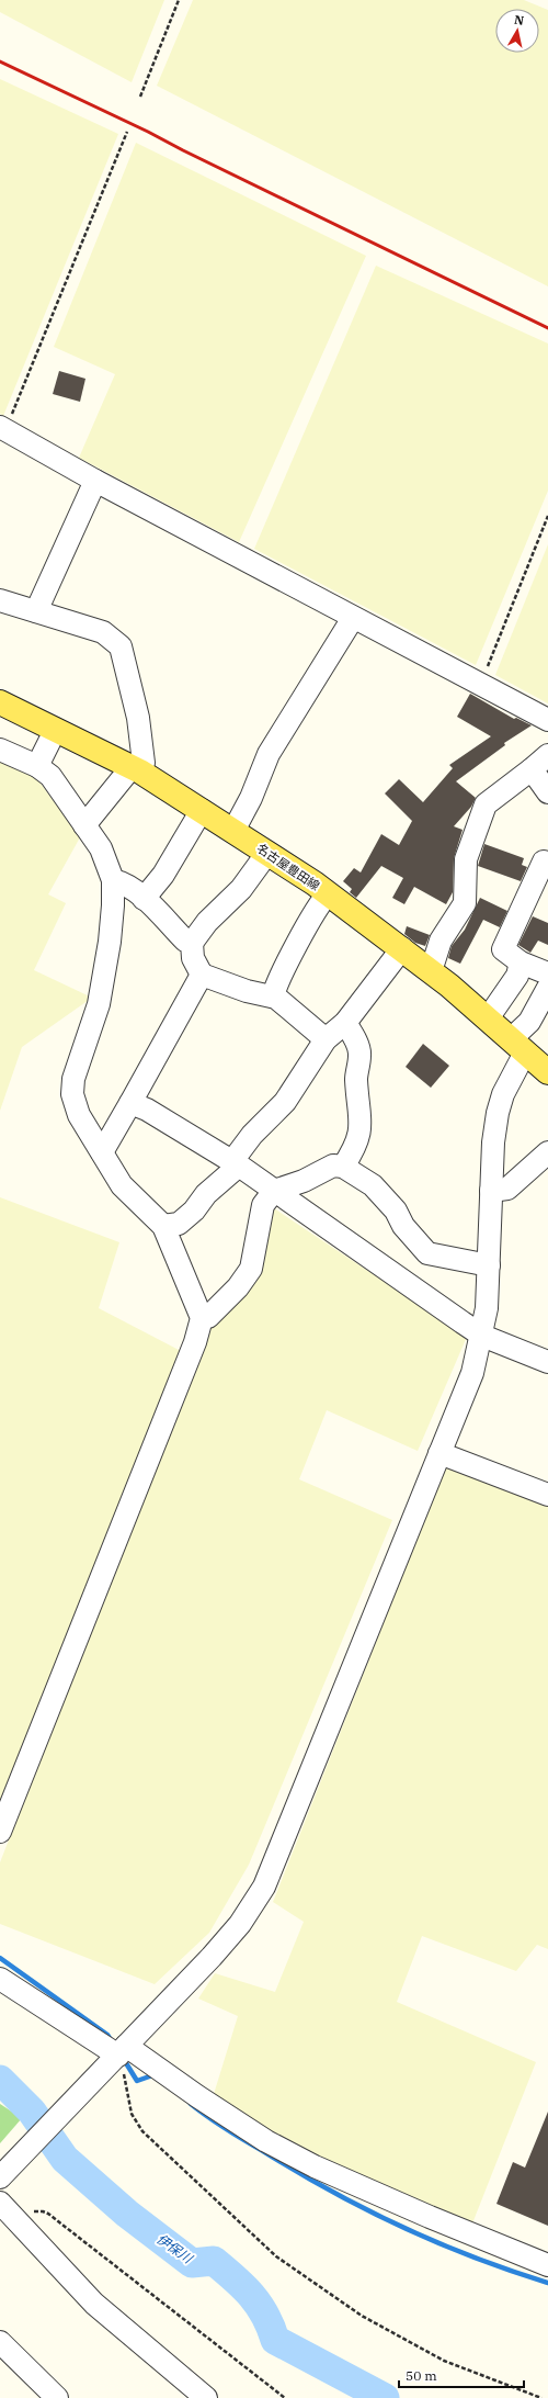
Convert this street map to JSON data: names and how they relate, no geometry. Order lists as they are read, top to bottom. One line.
{"streets":{"main road":["名古屋豊田線"]},"water":["伊保川"],"scale_bar":"50 m","north":"top"}
